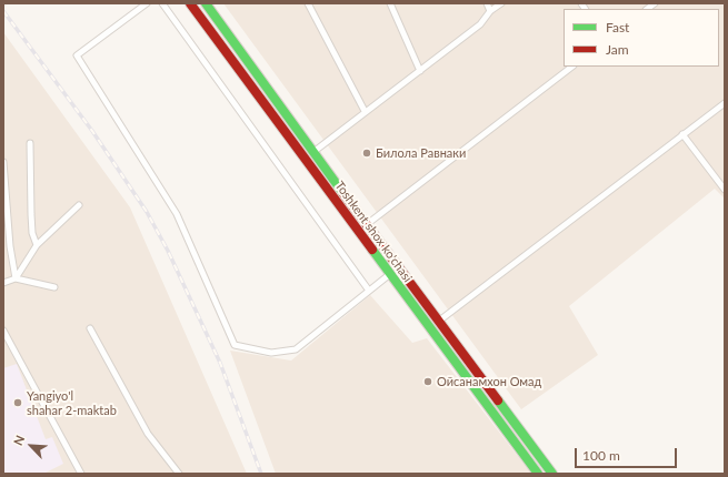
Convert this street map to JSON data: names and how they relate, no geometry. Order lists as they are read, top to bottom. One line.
{"streets":{"main road":["Toshkent shox ko'chasi"]},"places":["Билола Равнаки","Ойсанамхон Омад","Yangiyo'l shahar 2-maktab"],"legend":["Fast","Jam"],"scale_bar":"100 m","north":"top left"}
